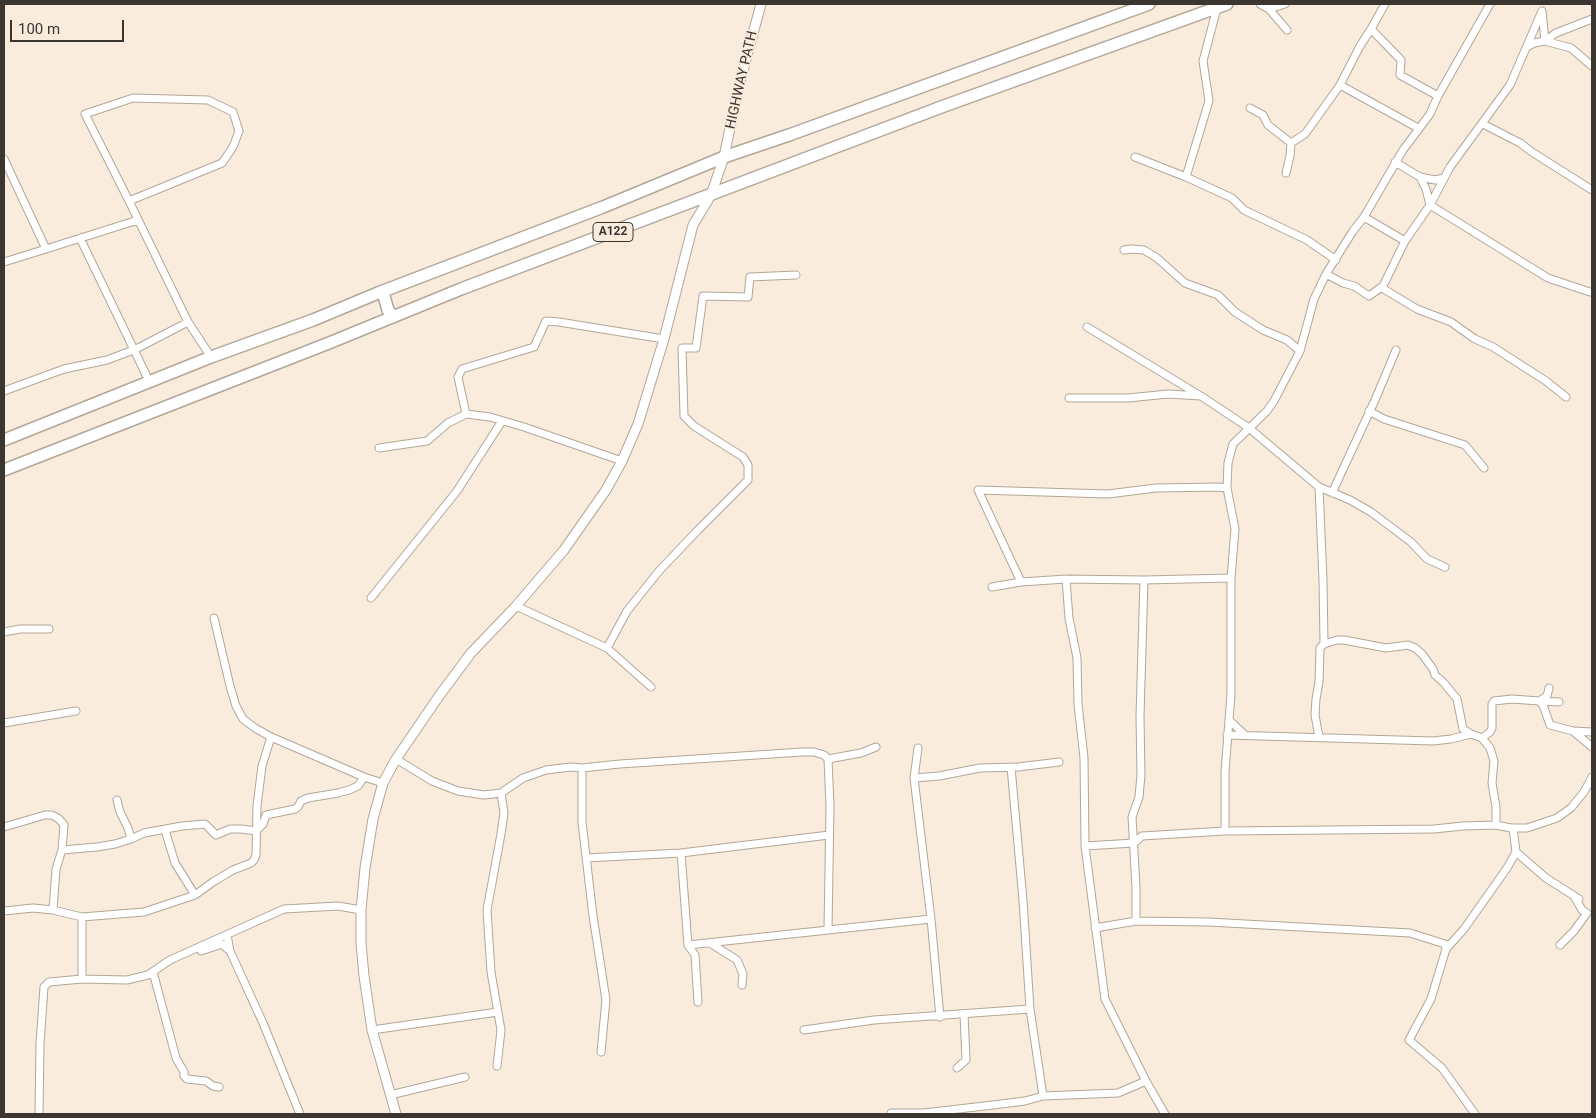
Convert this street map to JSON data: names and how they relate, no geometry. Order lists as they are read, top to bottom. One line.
{"streets":{"highway":["A122"],"street":["HIGHWAY PATH"]},"crossings":[["HIGHWAY PATH","A122"]],"scale_bar":"100 m"}
